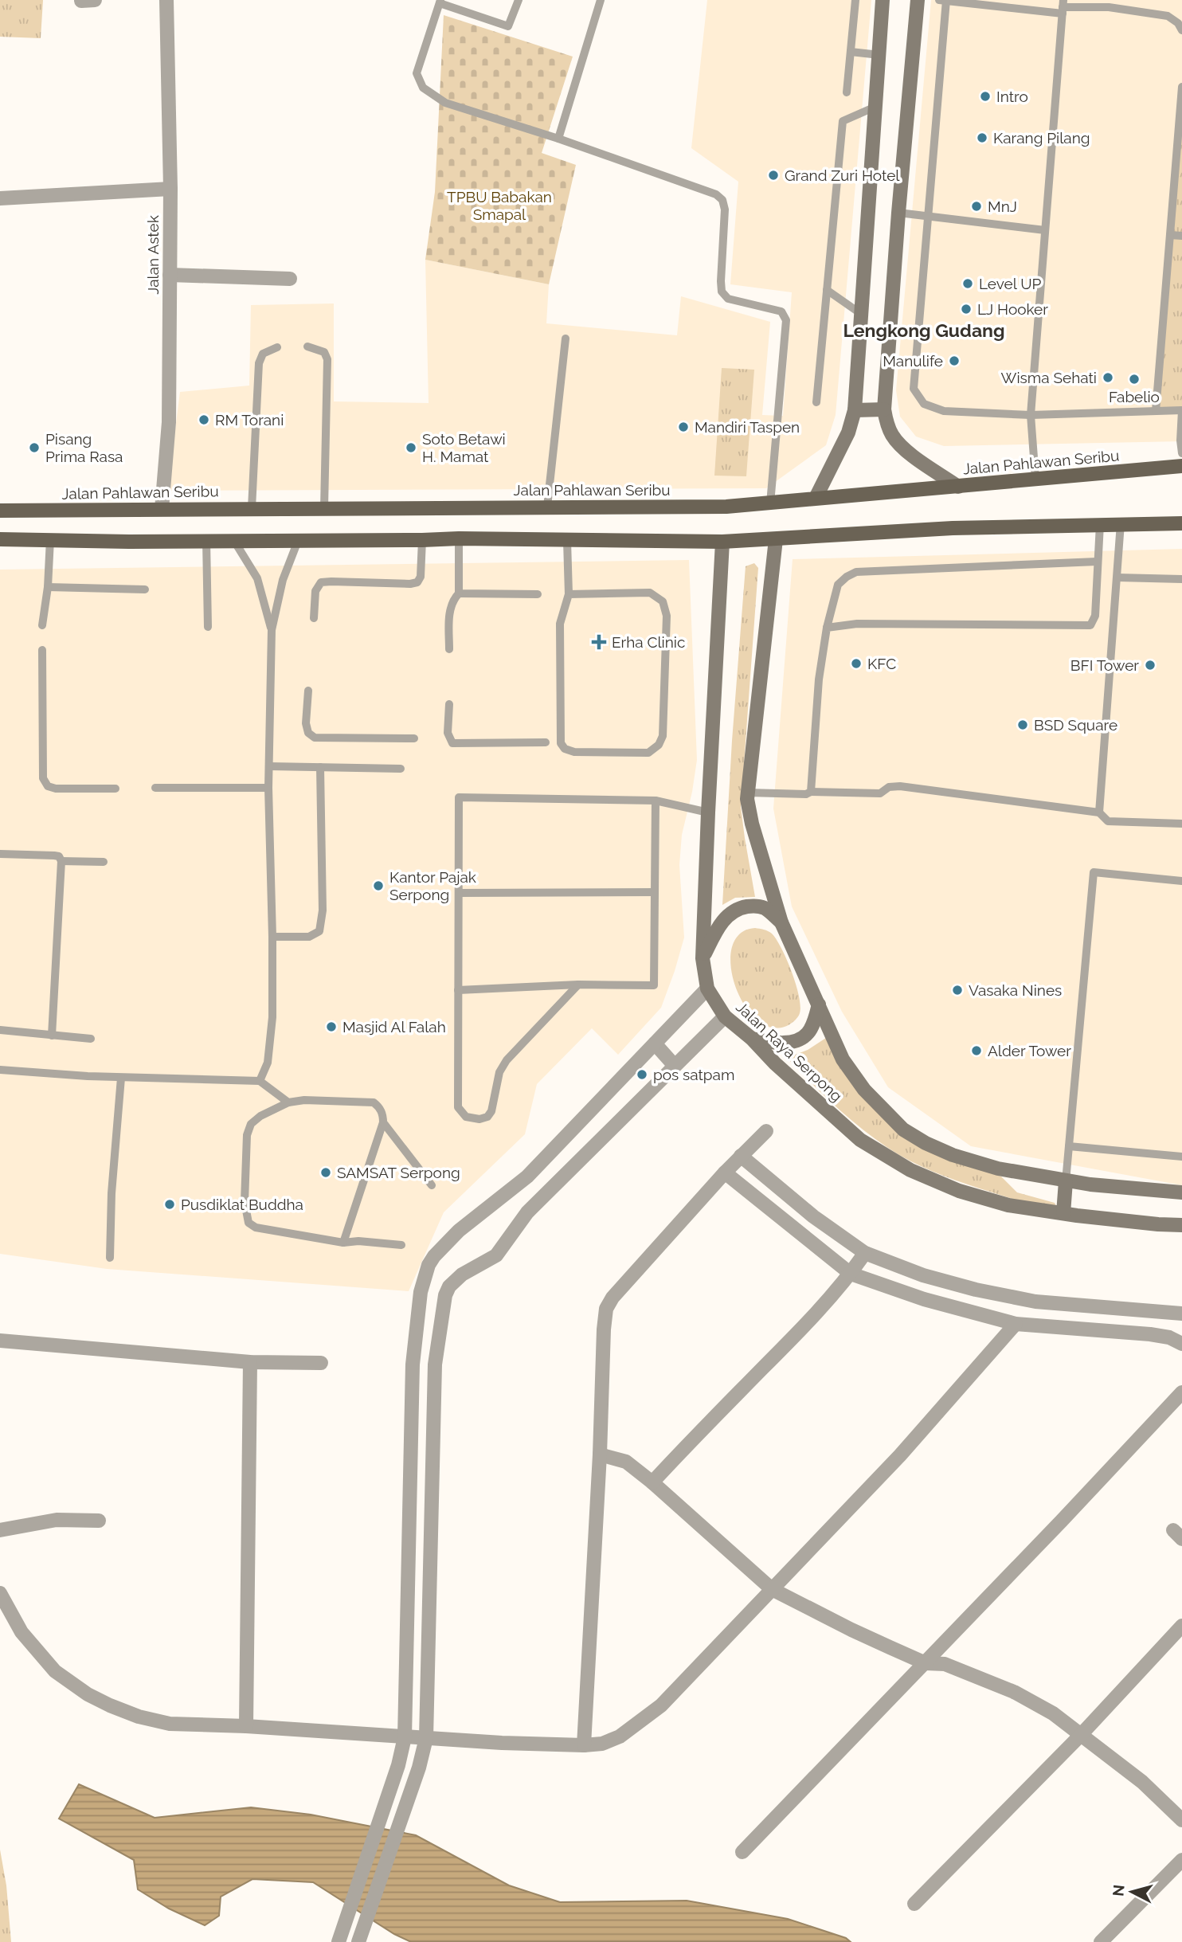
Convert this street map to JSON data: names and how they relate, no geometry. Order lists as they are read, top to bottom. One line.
{"streets":{"main road":["Jalan Pahlawan Seribu","Jalan Raya Serpong"],"street":["Jalan Astek"]},"crossings":[["Jalan Astek","Jalan Pahlawan Seribu"]],"districts":["Lengkong Gudang"],"parks":["TPBU Babakan Smapal"],"places":{"other":["Intro","Karang Pilang","Grand Zuri Hotel","MnJ","Level UP","LJ Hooker","Manulife","Wisma Sehati","Fabelio","RM Torani","Mandiri Taspen","Pisang Prima Rasa","Soto Betawi H. Mamat","KFC","BFI Tower","BSD Square","Kantor Pajak Serpong","Vasaka Nines","Masjid Al Falah","Alder Tower","pos satpam","SAMSAT Serpong","Pusdiklat Buddha"],"health":["Erha Clinic"]},"north":"left"}
